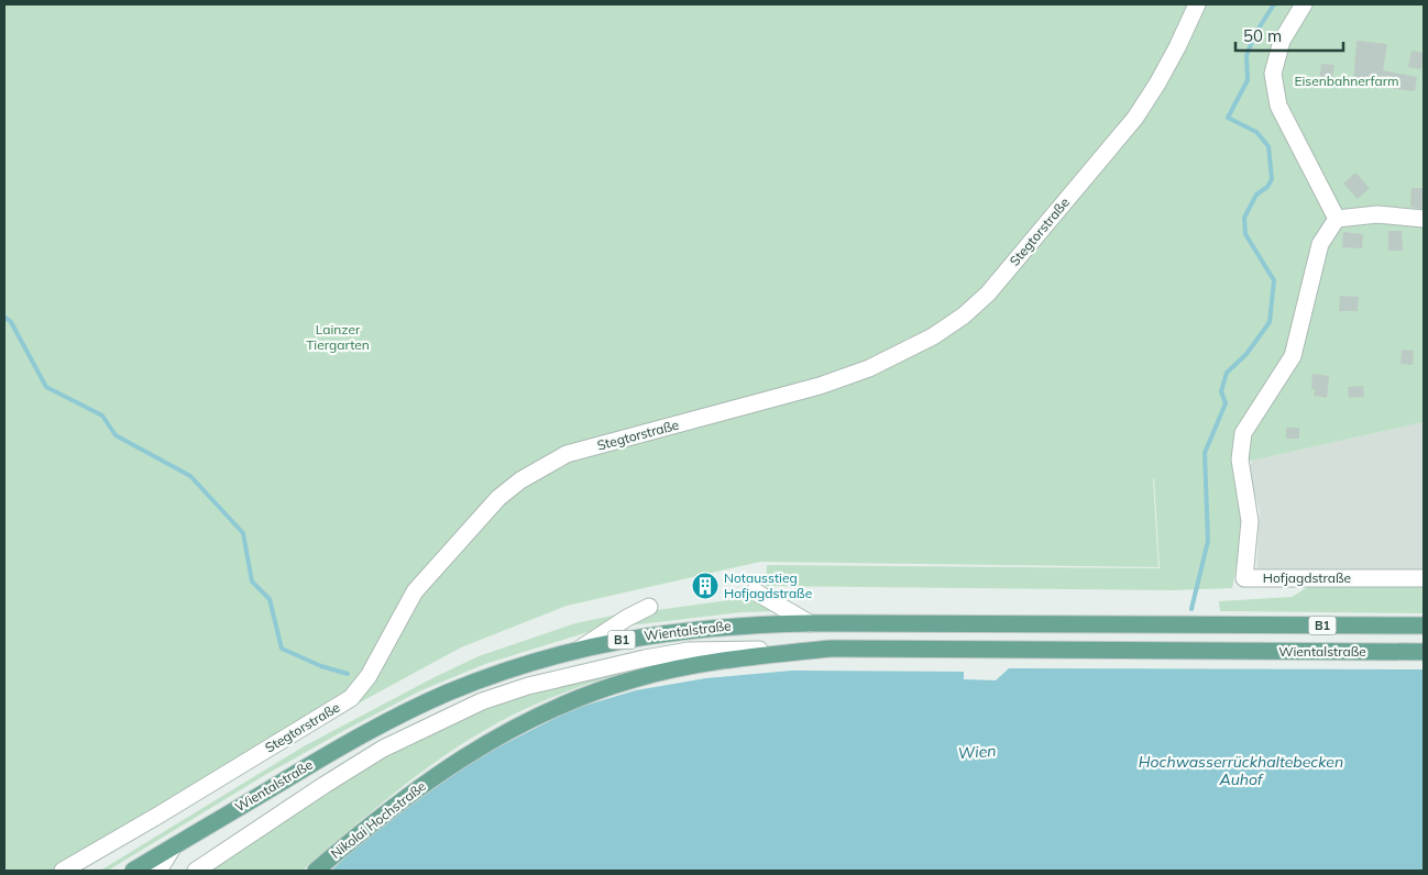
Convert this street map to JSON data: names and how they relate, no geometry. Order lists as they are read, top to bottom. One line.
{"streets":{"main road":["B1","Wientalstraße","Nikolai Hochstraße"],"street":["Stegtorstraße","Hofjagdstraße"]},"crossings":[["Wientalstraße","Nikolai Hochstraße"]],"water":["Wien","Hochwasserrückhaltebecken Auhof"],"parks":["Eisenbahnerfarm","Lainzer Tiergarten"],"places":{"building":["Notausstieg Hofjagdstraße"]},"scale_bar":"50 m"}
